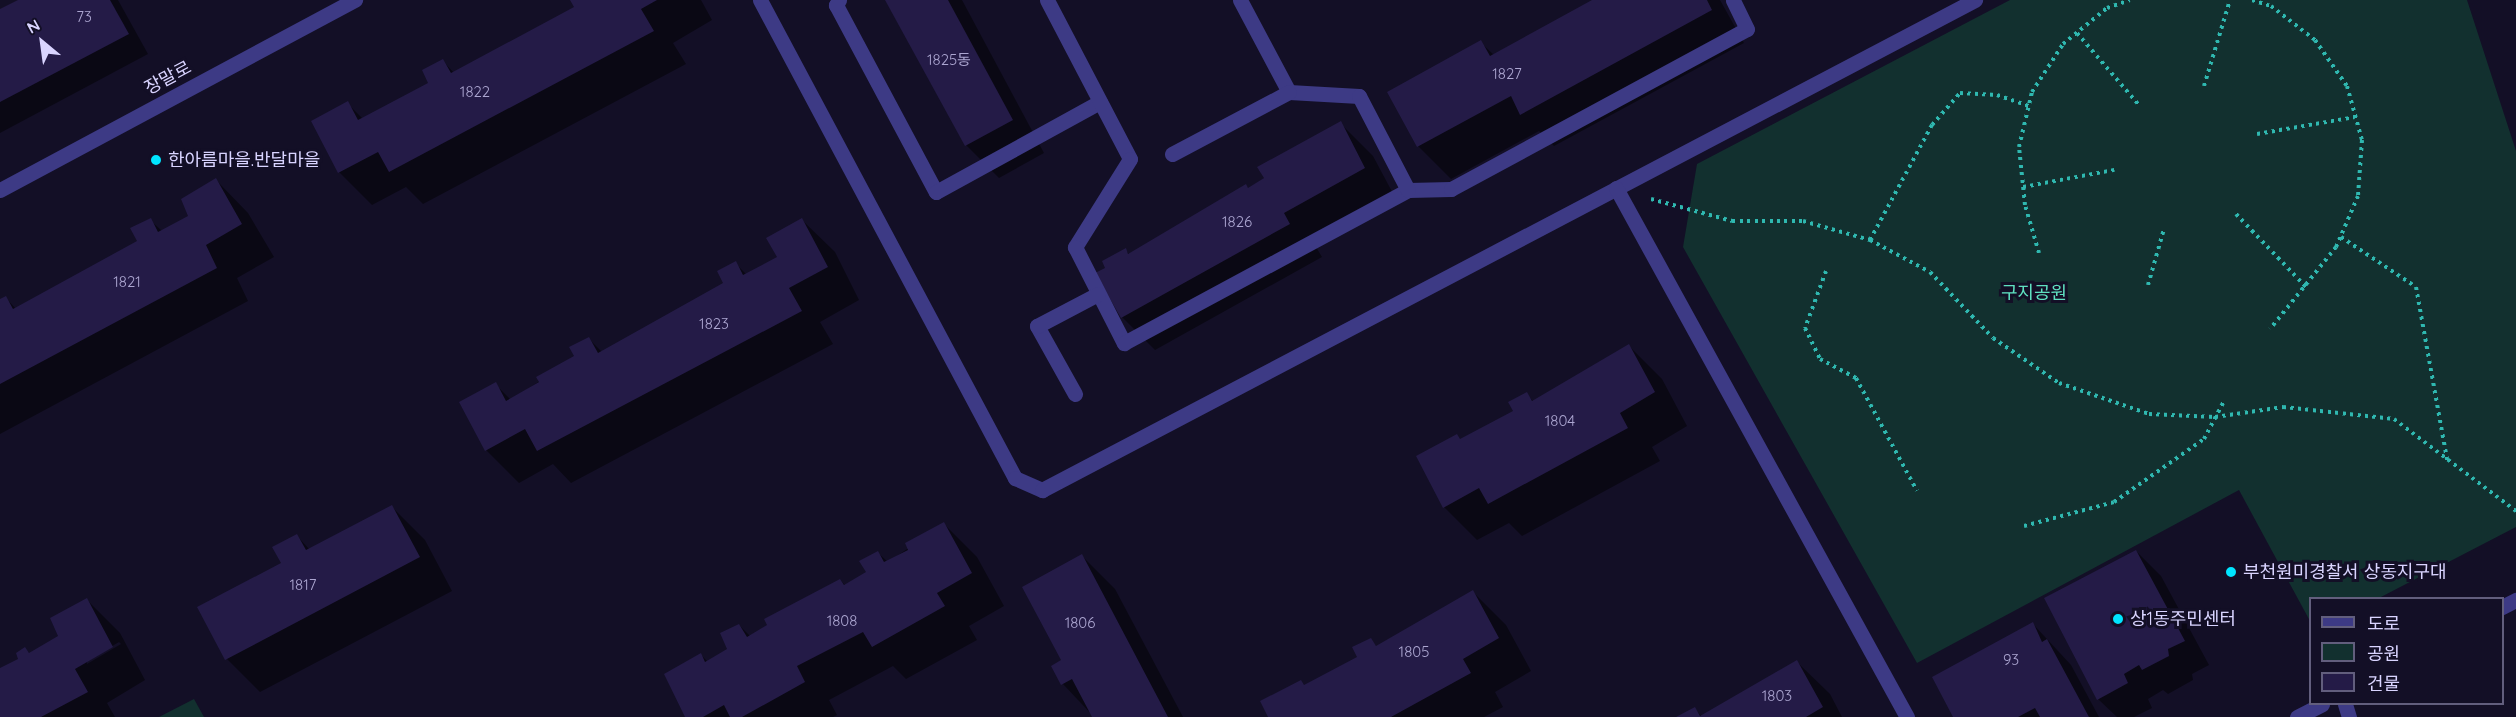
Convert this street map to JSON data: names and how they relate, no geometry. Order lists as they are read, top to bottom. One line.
{"streets":{"street":["장말로"]},"parks":["구지공원"],"places":["한아름마을.반달마을","부천원미경찰서 상동지구대","상1동주민센터"],"house_numbers":["73","1825동","1827","1822","1826","1821","1823","1804","1817","1808","1806","1805","93","1803"],"legend":["도로","공원","건물"],"north":"top left"}
